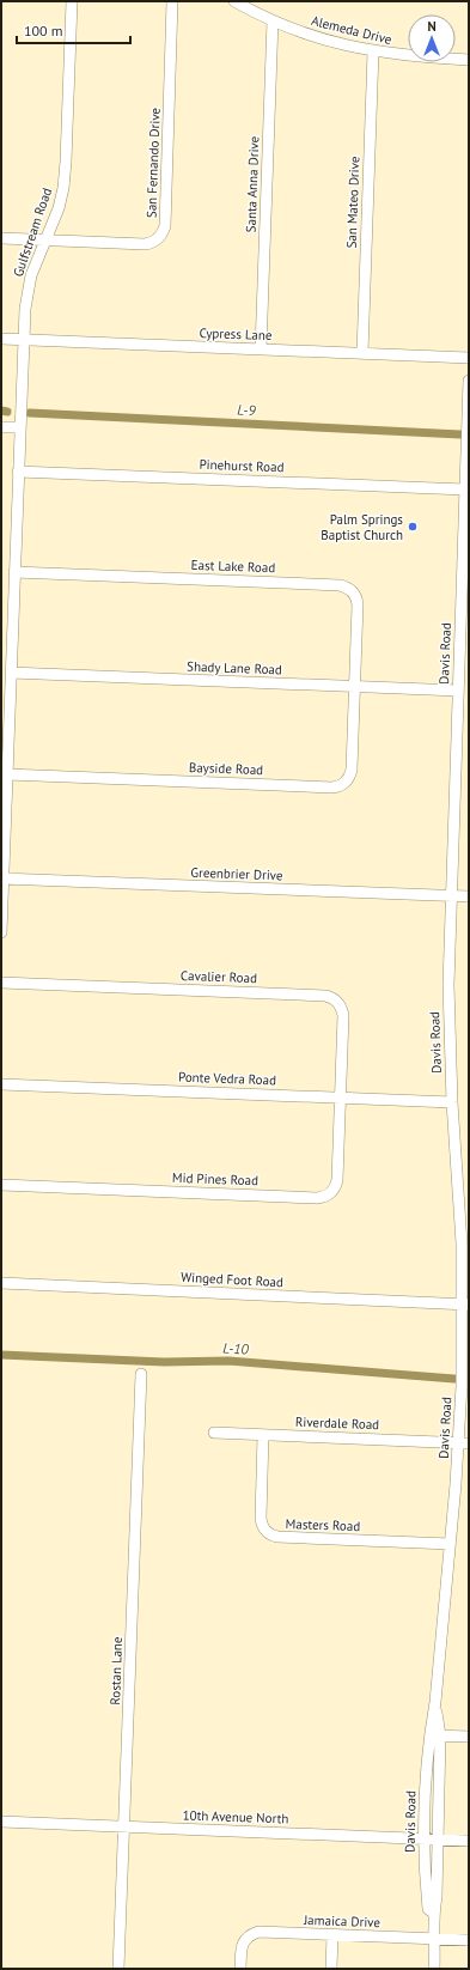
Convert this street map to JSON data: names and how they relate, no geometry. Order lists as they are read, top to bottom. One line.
{"streets":{"street":["Alemeda Drive","San Fernando Drive","Santa Anna Drive","San Mateo Drive","Gulfstream Road","Cypress Lane","Pinehurst Road","East Lake Road","Davis Road","Shady Lane Road","Bayside Road","Greenbrier Drive","Cavalier Road","Ponte Vedra Road","Mid Pines Road","Winged Foot Road","Riverdale Road","Masters Road","Rostan Lane","10th Avenue North","Jamaica Drive"]},"crossings":[["Alemeda Drive","Santa Anna Drive"],["Alemeda Drive","San Mateo Drive"],["San Fernando Drive","Gulfstream Road"],["Santa Anna Drive","Cypress Lane"],["San Mateo Drive","Cypress Lane"],["Gulfstream Road","Cypress Lane"],["Gulfstream Road","Pinehurst Road"],["Gulfstream Road","East Lake Road"],["Gulfstream Road","Shady Lane Road"],["Gulfstream Road","Bayside Road"],["Gulfstream Road","Greenbrier Drive"],["Pinehurst Road","Davis Road"],["East Lake Road","Shady Lane Road"],["East Lake Road","Bayside Road"],["Davis Road","Shady Lane Road"],["Davis Road","Greenbrier Drive"],["Davis Road","Ponte Vedra Road"],["Davis Road","Winged Foot Road"],["Davis Road","Riverdale Road"],["Davis Road","Masters Road"],["Davis Road","10th Avenue North"],["Davis Road","Jamaica Drive"],["Shady Lane Road","Bayside Road"],["Cavalier Road","Ponte Vedra Road"],["Cavalier Road","Mid Pines Road"],["Ponte Vedra Road","Mid Pines Road"],["Riverdale Road","Masters Road"],["Rostan Lane","10th Avenue North"]],"water":["L-9","L-10"],"places":["Palm Springs Baptist Church"],"scale_bar":"100 m","north":"top"}
